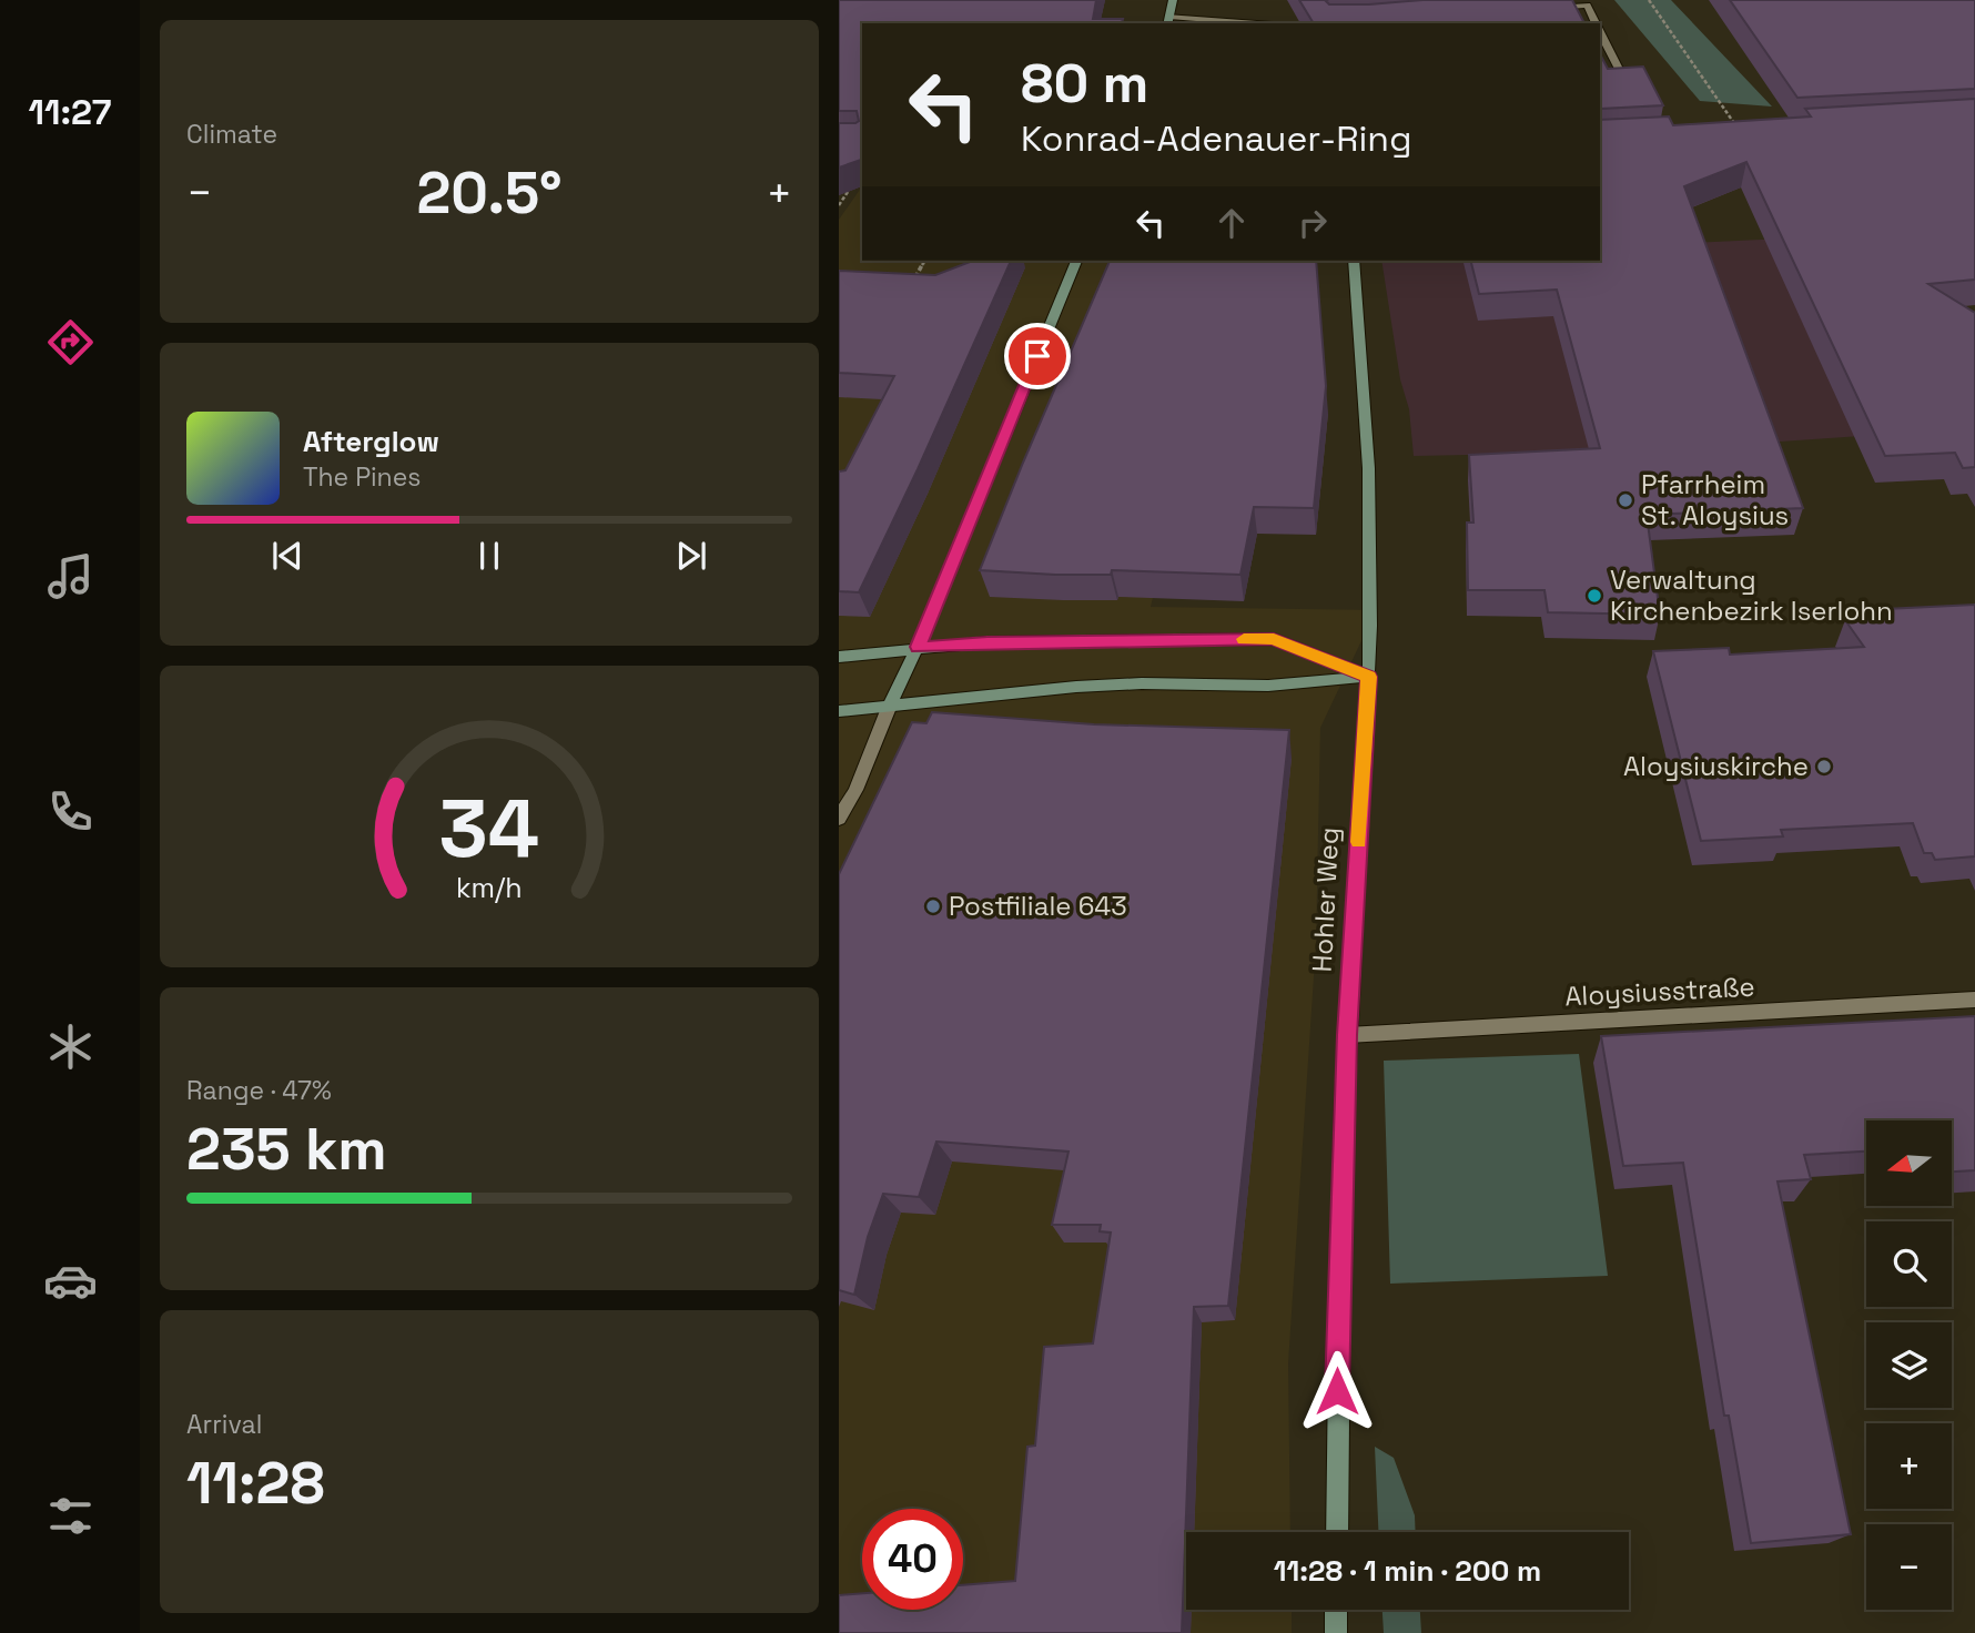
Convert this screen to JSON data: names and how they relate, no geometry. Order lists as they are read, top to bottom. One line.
{"streets":{"street":["Hohler Weg","Aloysiusstraße"]},"crossings":[["Hohler Weg","Aloysiusstraße"]],"places":["Pfarrheim St. Aloysius","Verwaltung Kirchenbezirk Iserlohn","Aloysiuskirche","Postfiliale 643"],"north":"left","page":{"tabs":"11:27","tile":["Climate",["Range · 47%","235 km"],["Arrival","11:28"]],"turn":["80 m","Konrad-Adenauer-Ring"],"heat":["−","20.5°","+"],"song":["Afterglow","The Pines"],"map_buttons":["+","−"],"limit":"40","trip":"11:28 · 1 min · 200 m","gauge":["34","km/h"]}}
